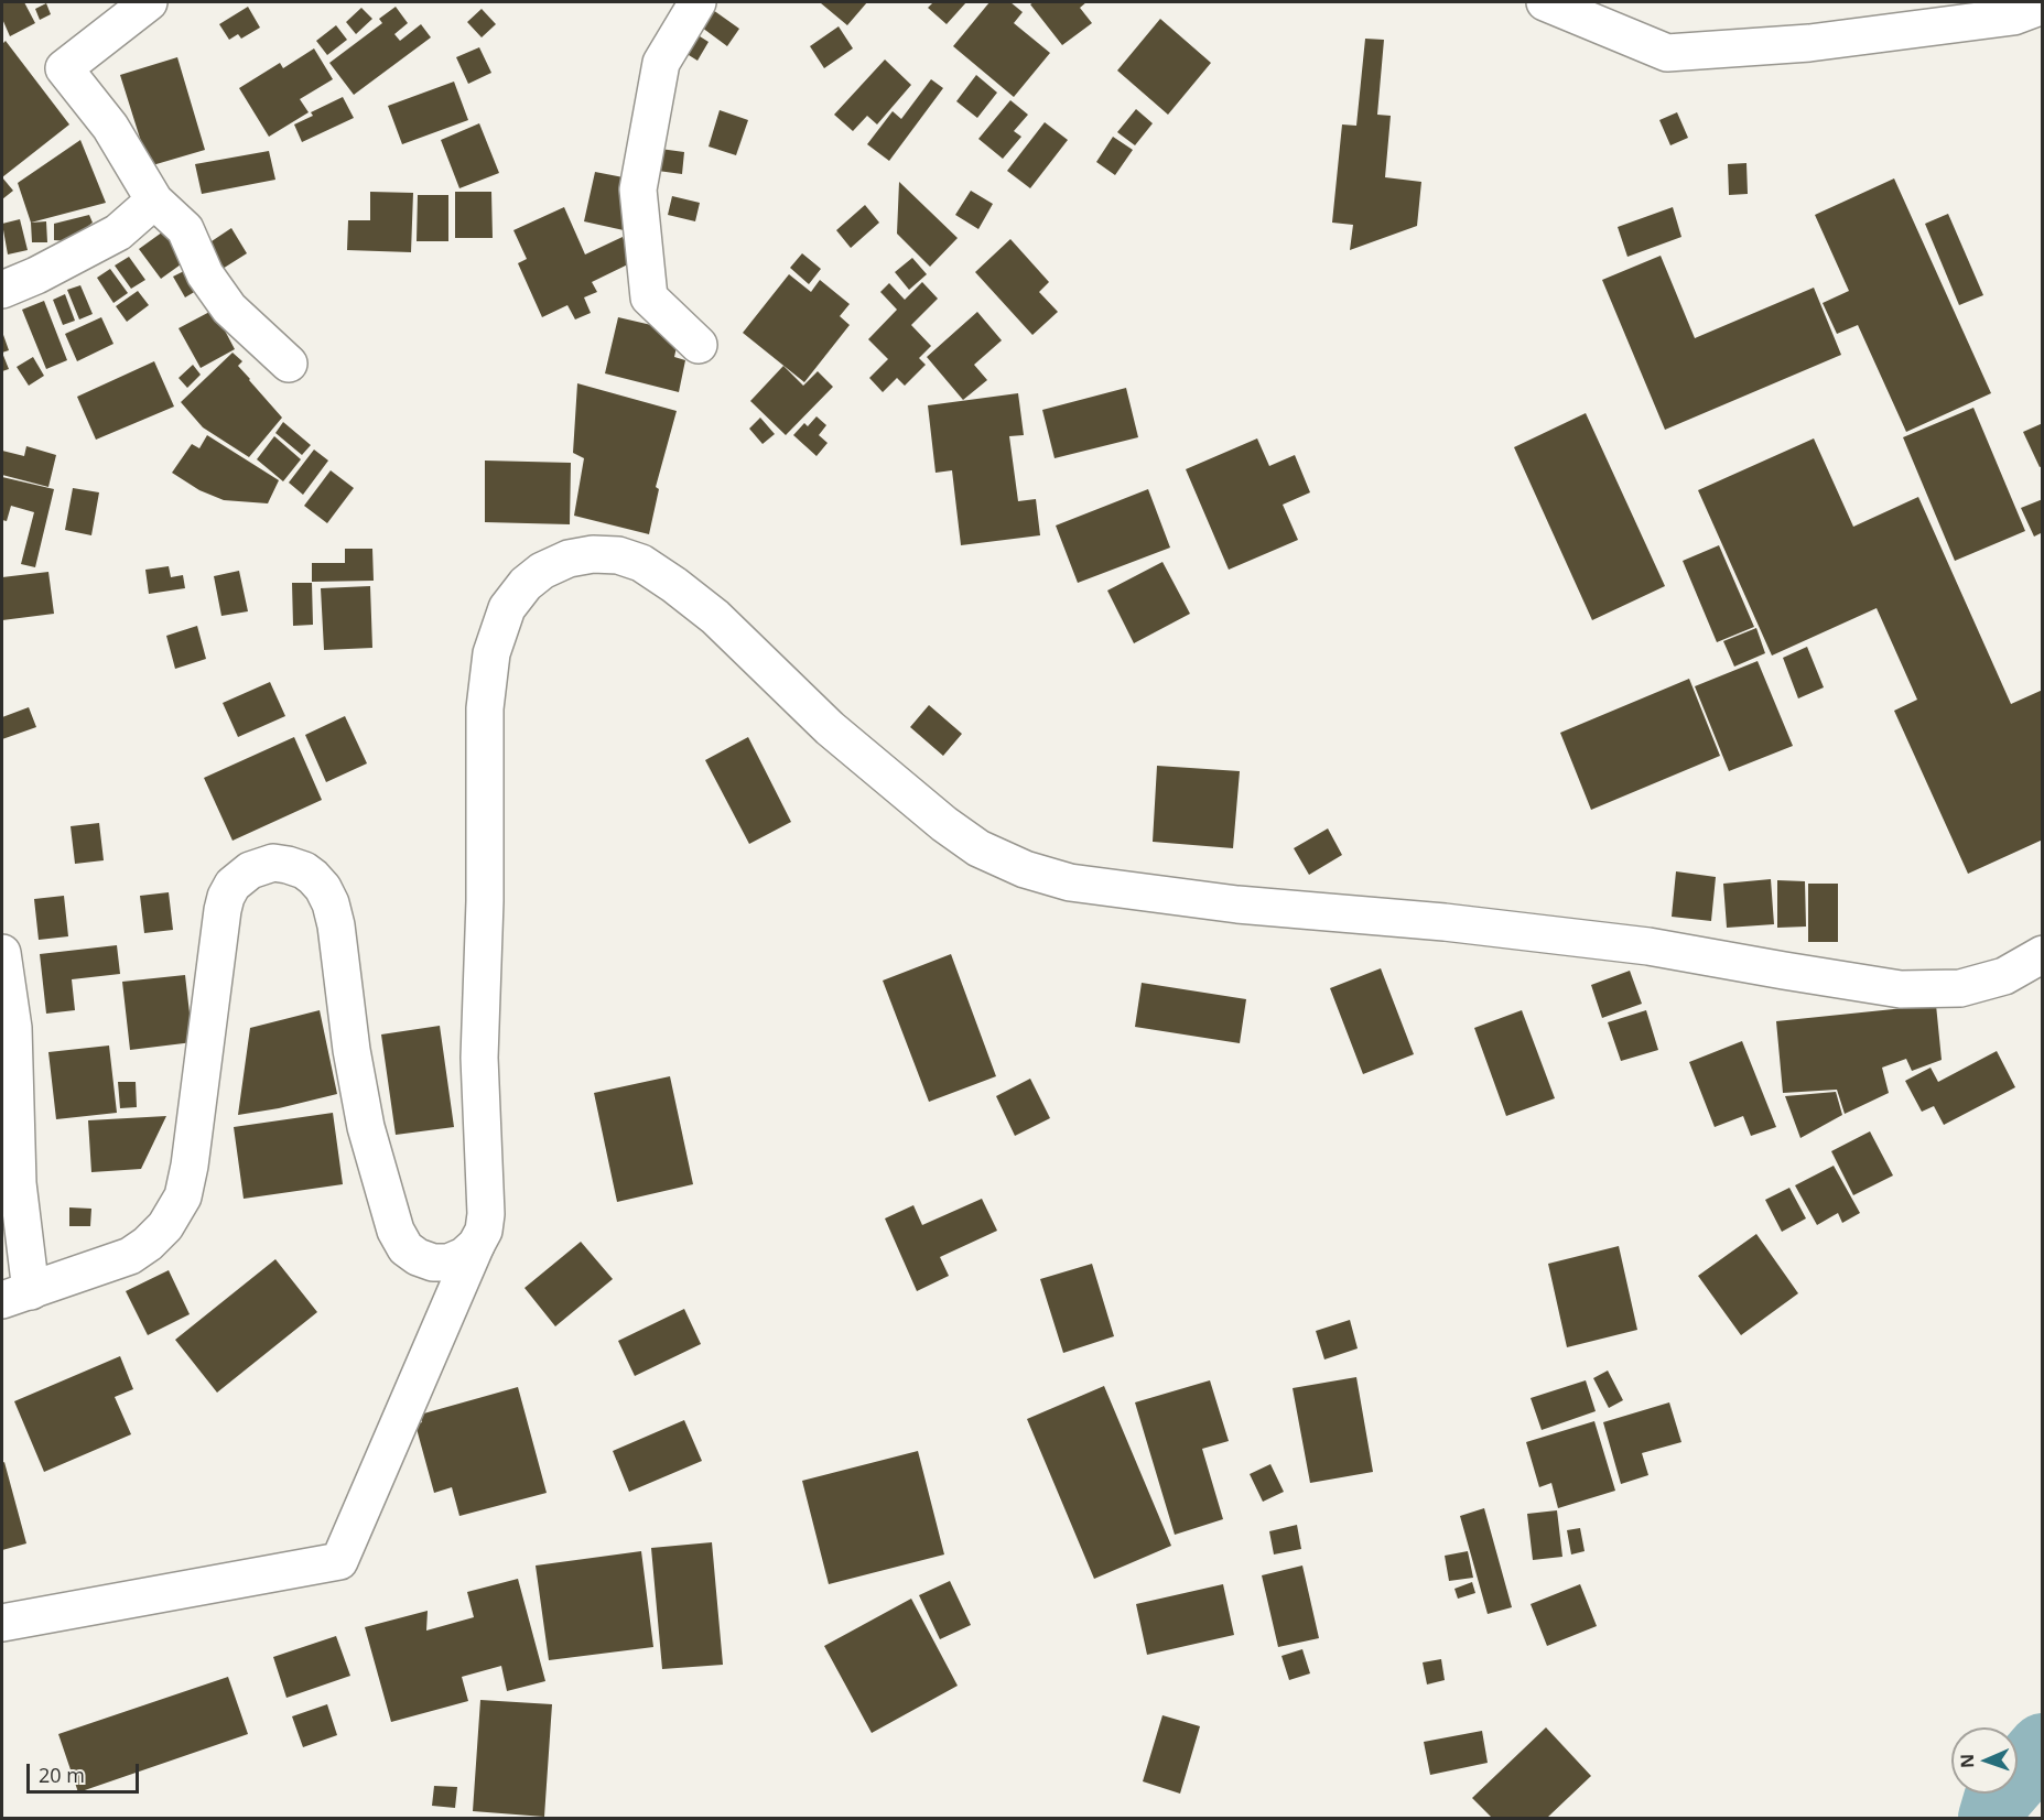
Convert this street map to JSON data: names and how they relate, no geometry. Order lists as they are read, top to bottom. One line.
{"scale_bar":"20 m","north":"left"}
